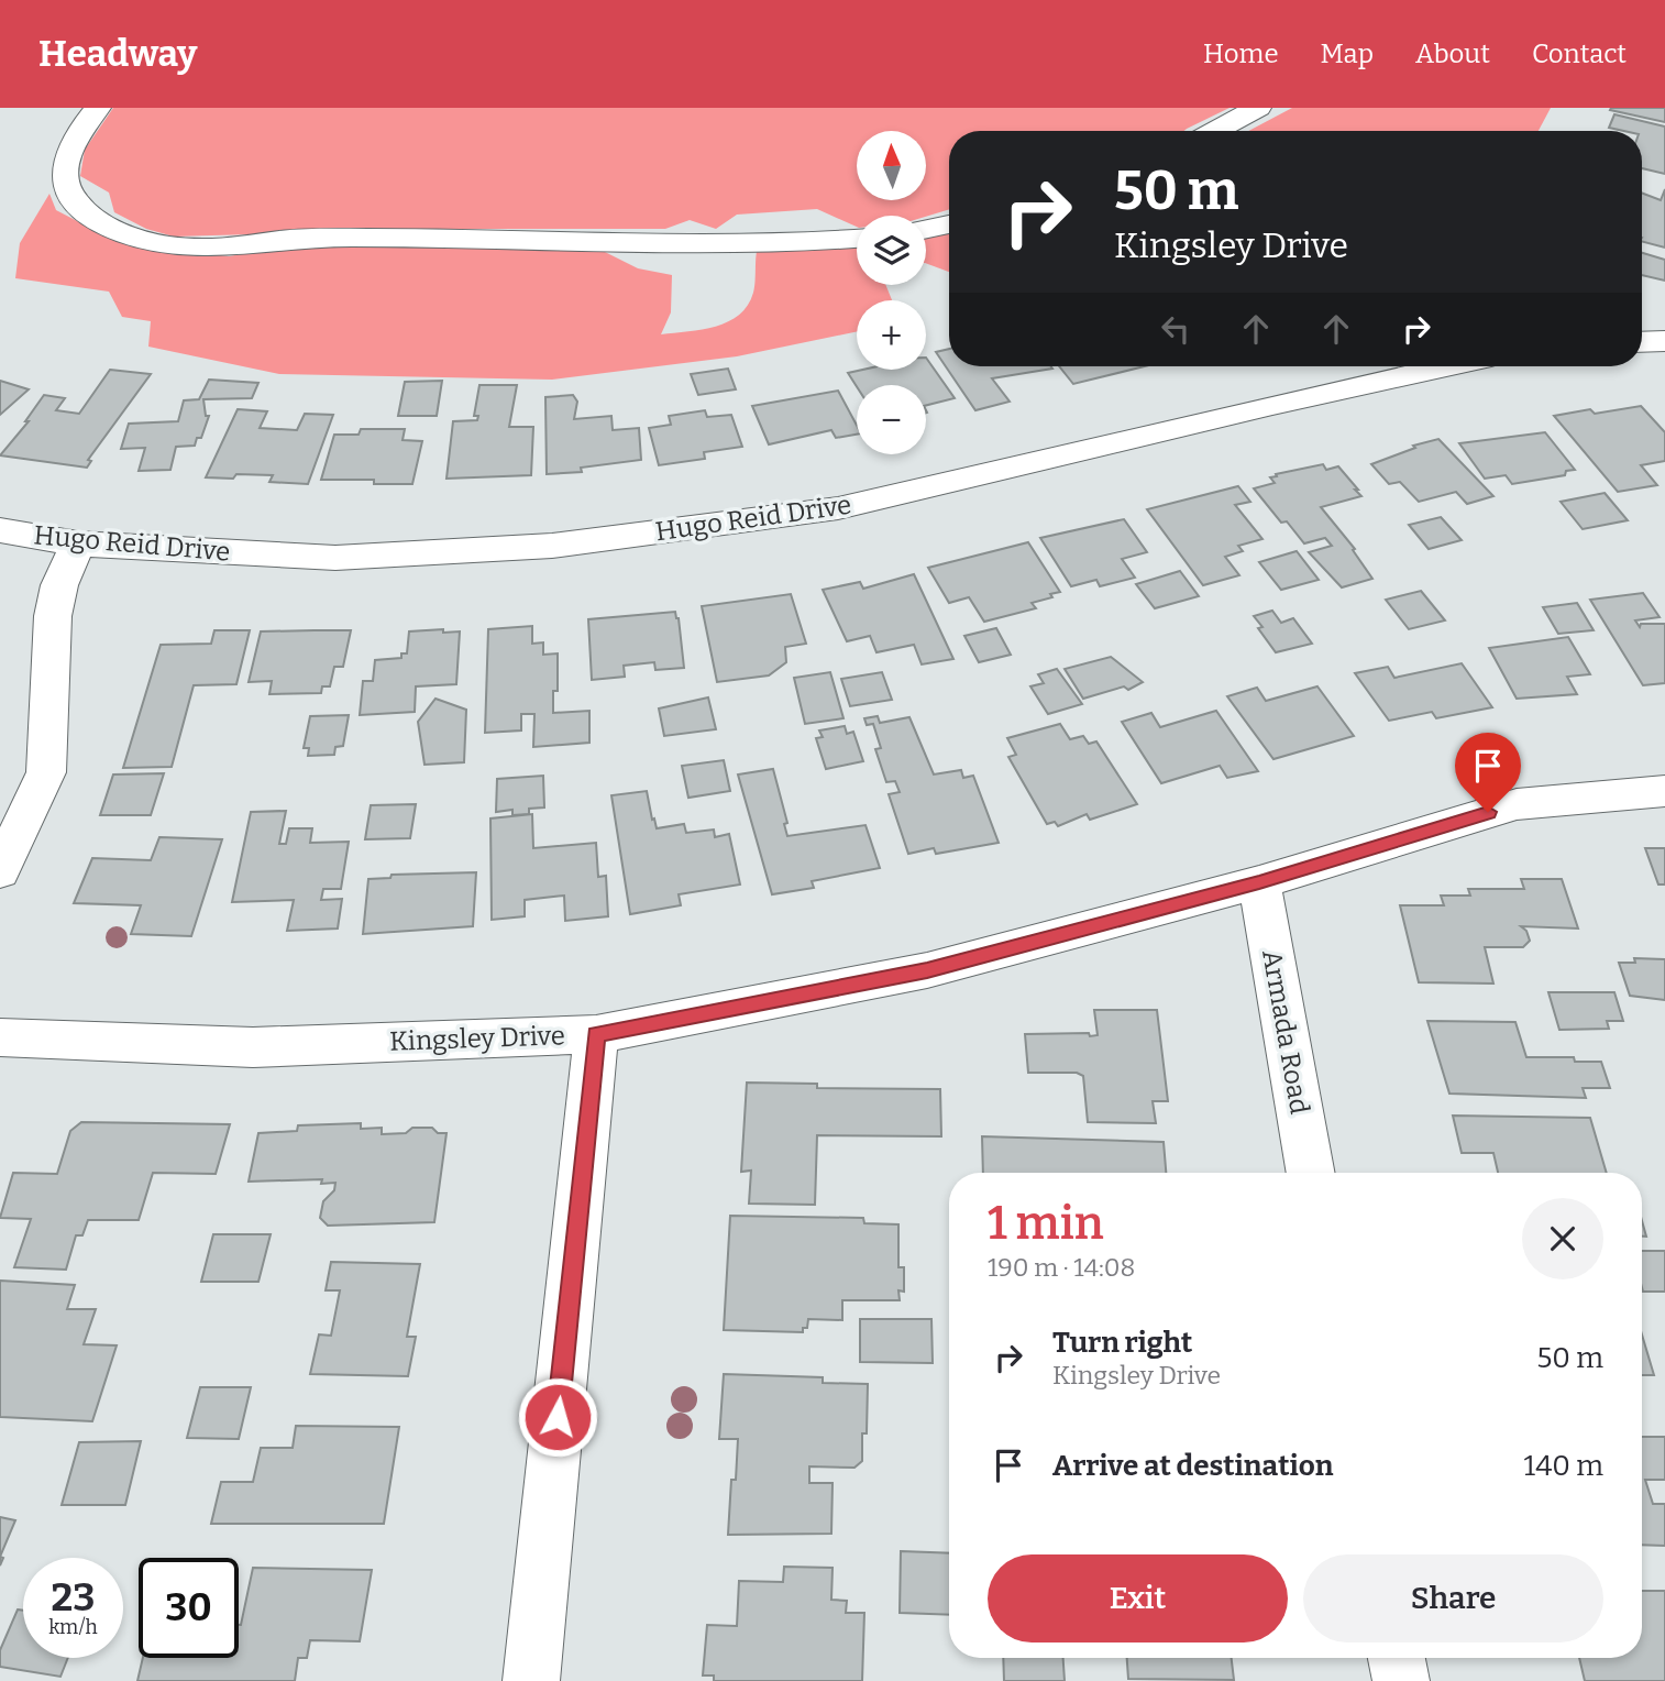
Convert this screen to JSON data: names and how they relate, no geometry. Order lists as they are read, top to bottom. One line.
{"streets":{"street":["Hugo Reid Drive","Armada Road","Kingsley Drive"]},"crossings":[["Armada Road","Kingsley Drive"]],"north":"top","page":{"header":"Headway","nav":["Home","Map","About","Contact"],"map_buttons":["+","−"],"turn":["50 m","Kingsley Drive"],"heading":["1 min","190 m · 14:08"],"list":[{"name":"Turn right","note":"Kingsley Drive","value":"50 m"},{"name":"Arrive at destination","value":"140 m"}],"buttons":["Exit","Share"],"speed":"23 km/h","limit":"30"}}
